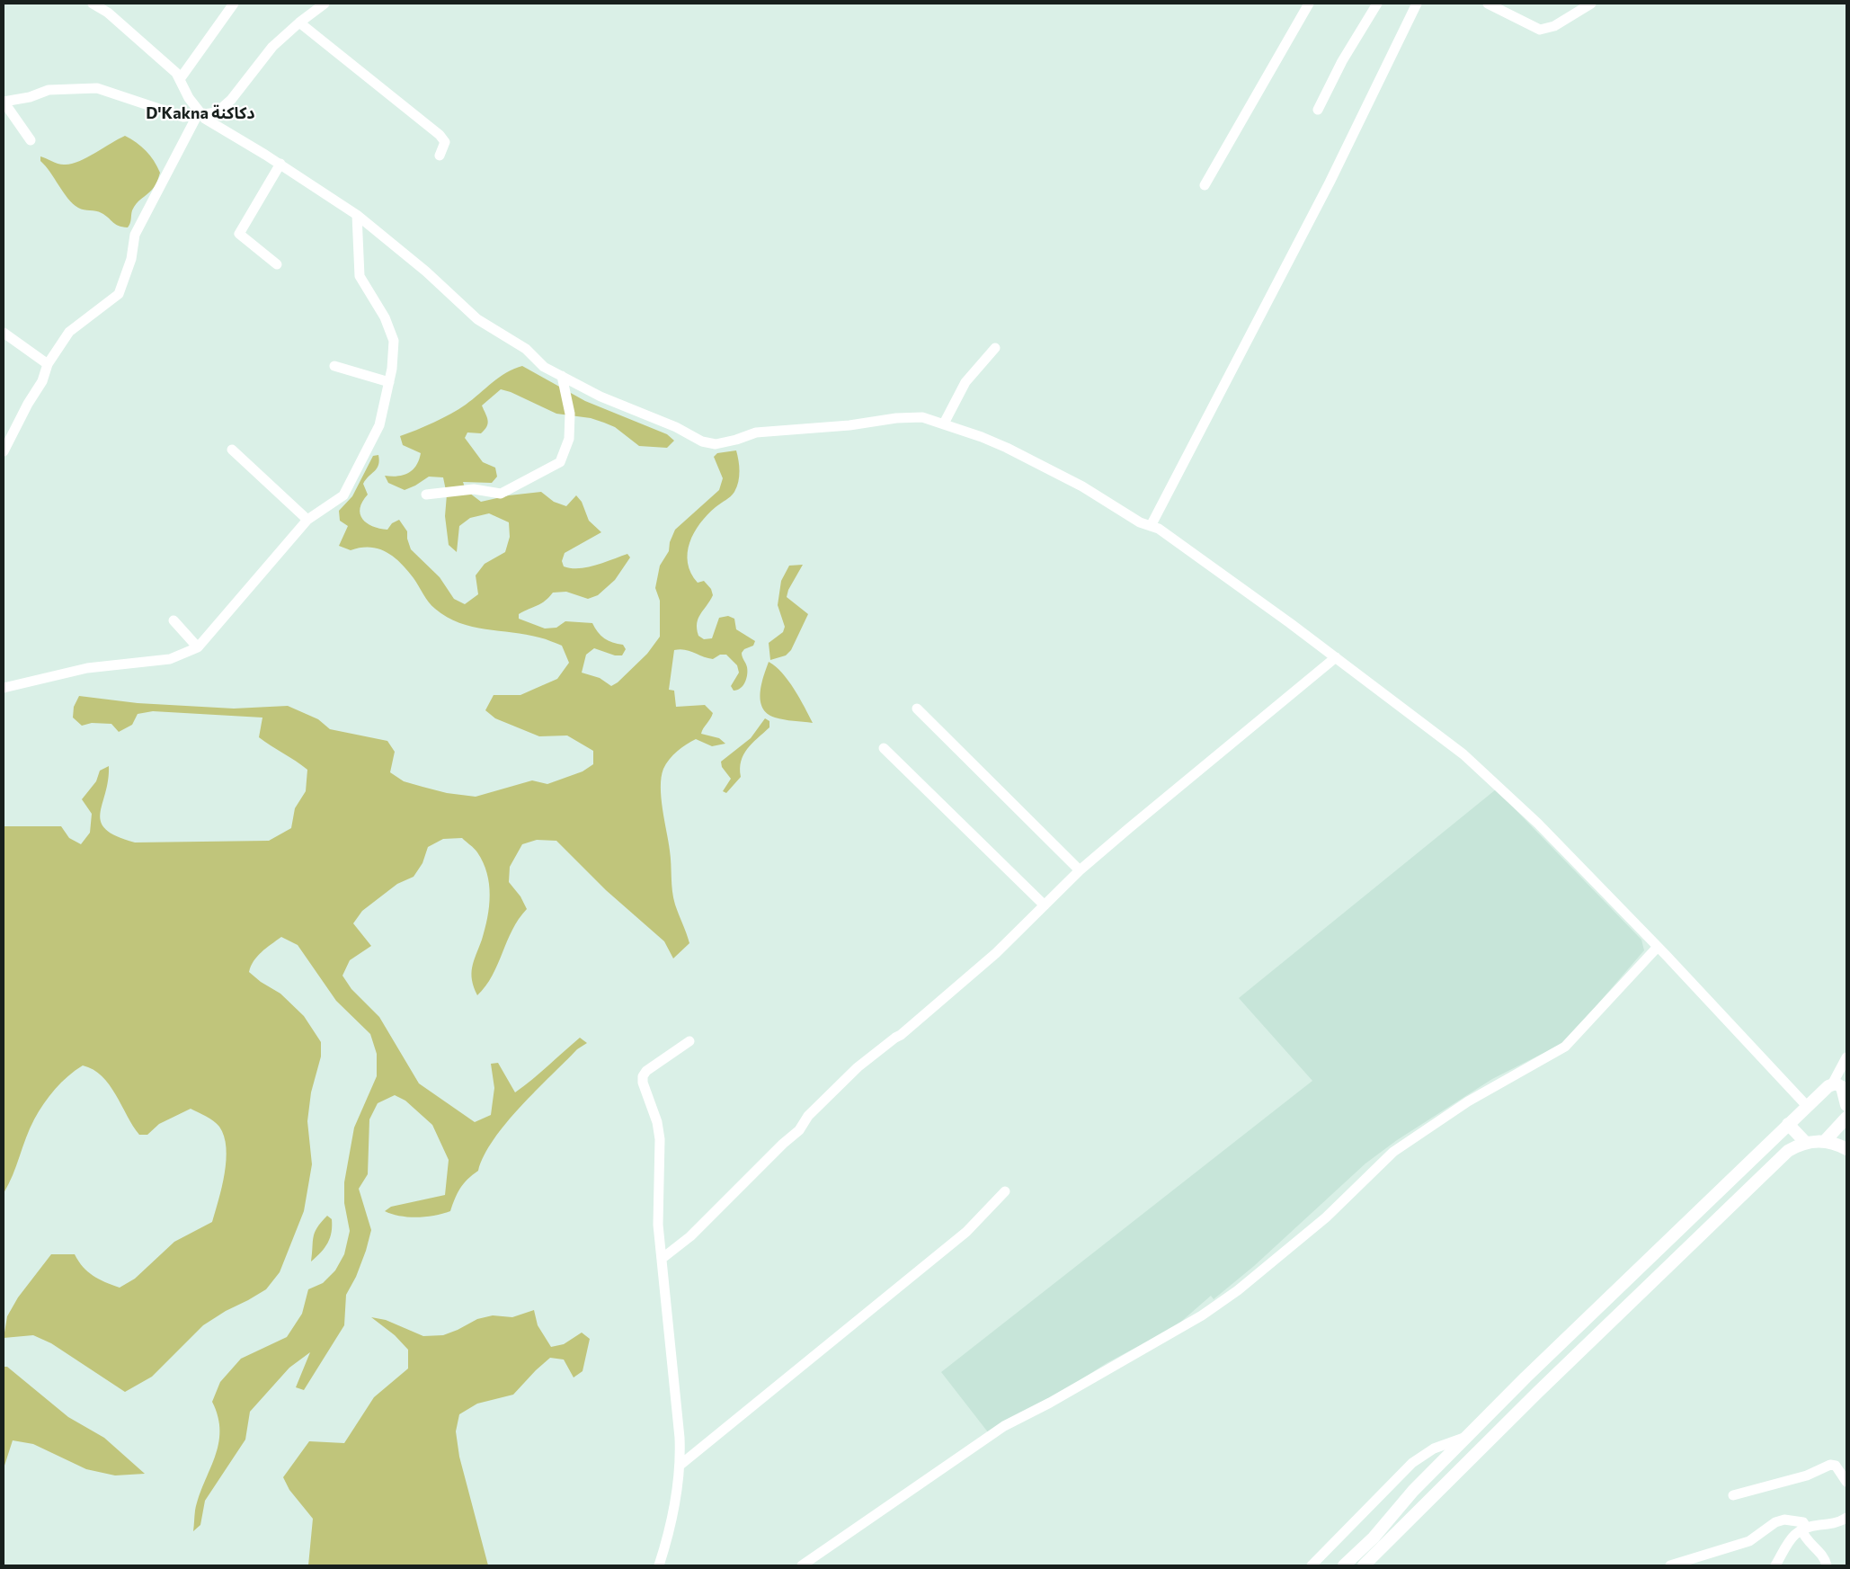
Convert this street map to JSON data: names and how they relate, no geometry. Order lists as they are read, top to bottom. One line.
{"districts":["D'Kakna دكاكنة"]}
